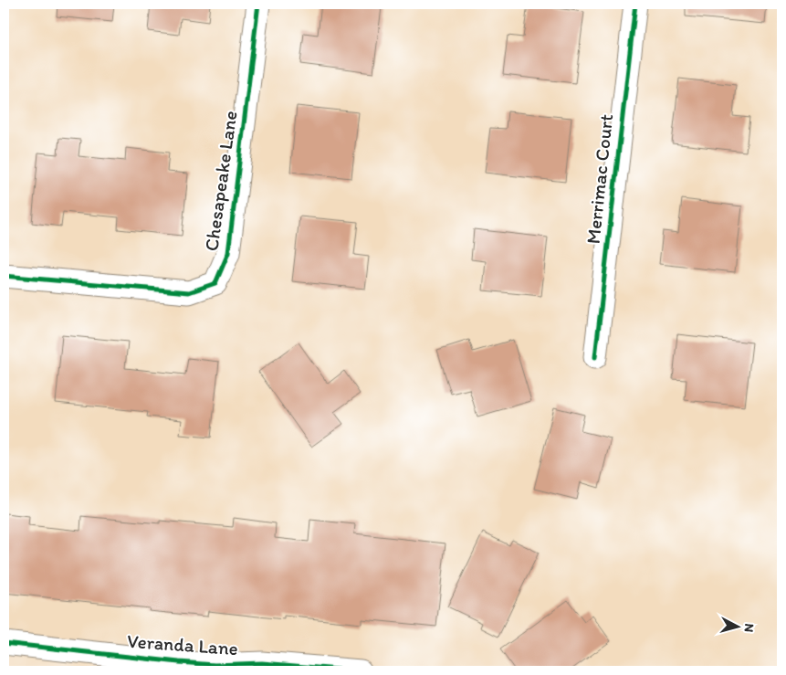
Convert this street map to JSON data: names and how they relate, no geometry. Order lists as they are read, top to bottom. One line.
{"streets":{"street":["Merrimac Court","Chesapeake Lane","Veranda Lane"]},"north":"right"}
